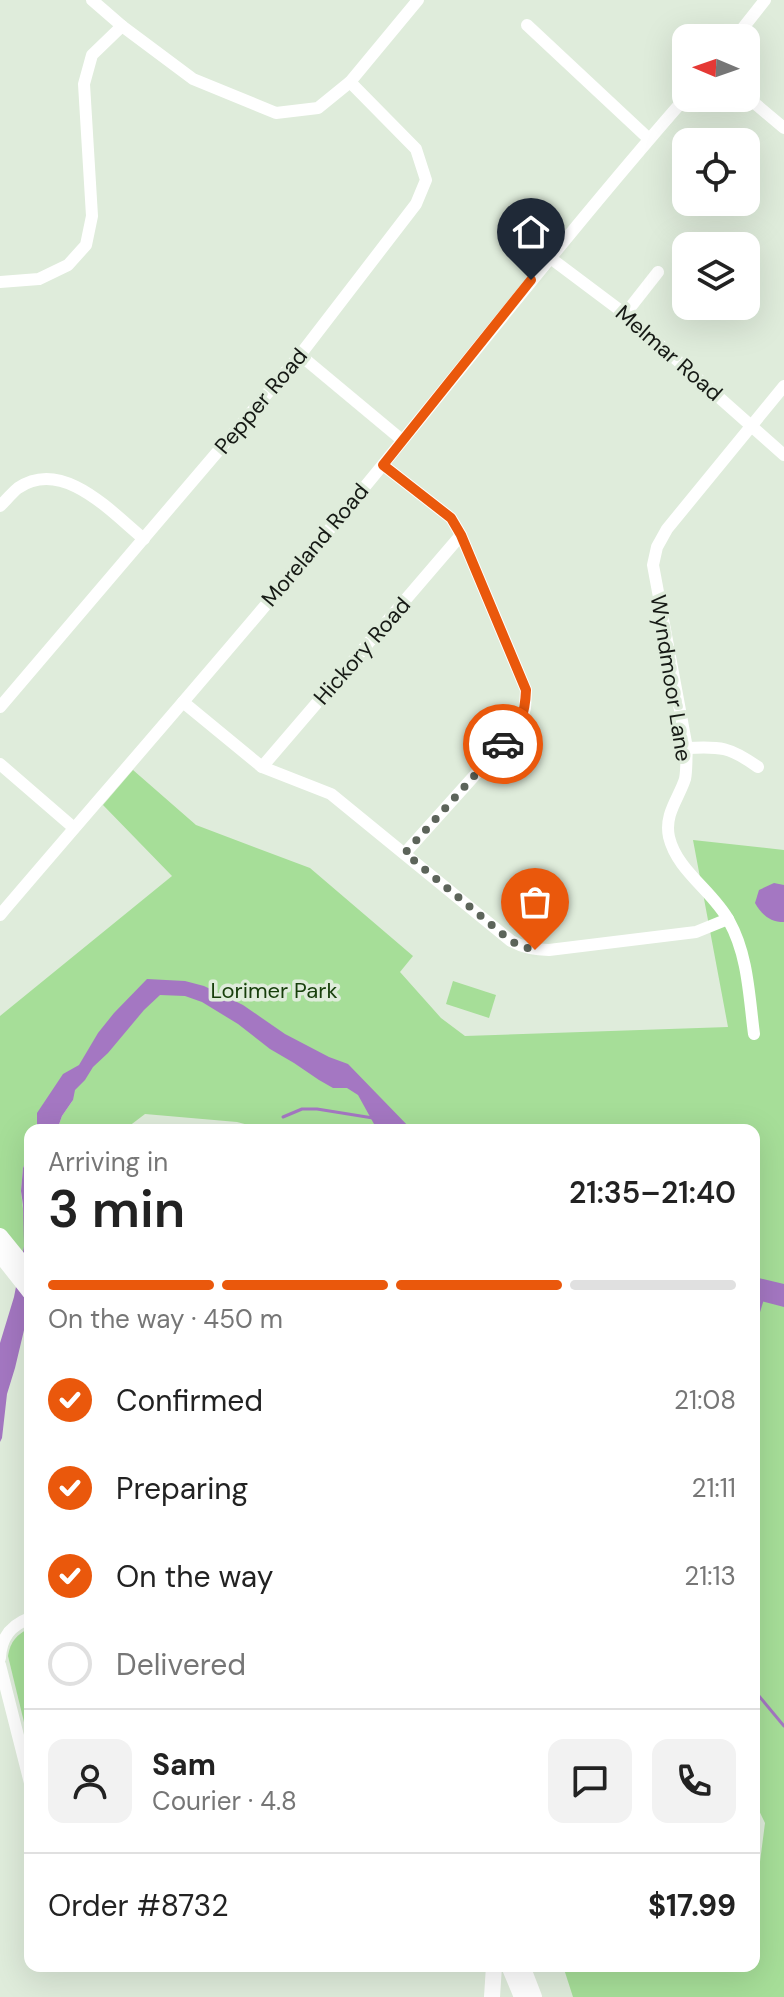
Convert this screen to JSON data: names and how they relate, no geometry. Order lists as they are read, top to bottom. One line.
{"streets":{"street":["Melmar Road","Pepper Road","Moreland Road","Hickory Road","Wyndmoor Lane"]},"crossings":[["Melmar Road","Moreland Road"],["Melmar Road","Wyndmoor Lane"]],"parks":["Lorimer Park"],"north":"left","page":{"heading":["3 min","Arriving in","21:35–21:40"],"panel":["Sam","Courier · 4.8","Order #8732","$17.99"],"bar":"On the way · 450 m","list":[["Confirmed","21:08"],["Preparing","21:11"],["On the way","21:13"],"Delivered"]}}
